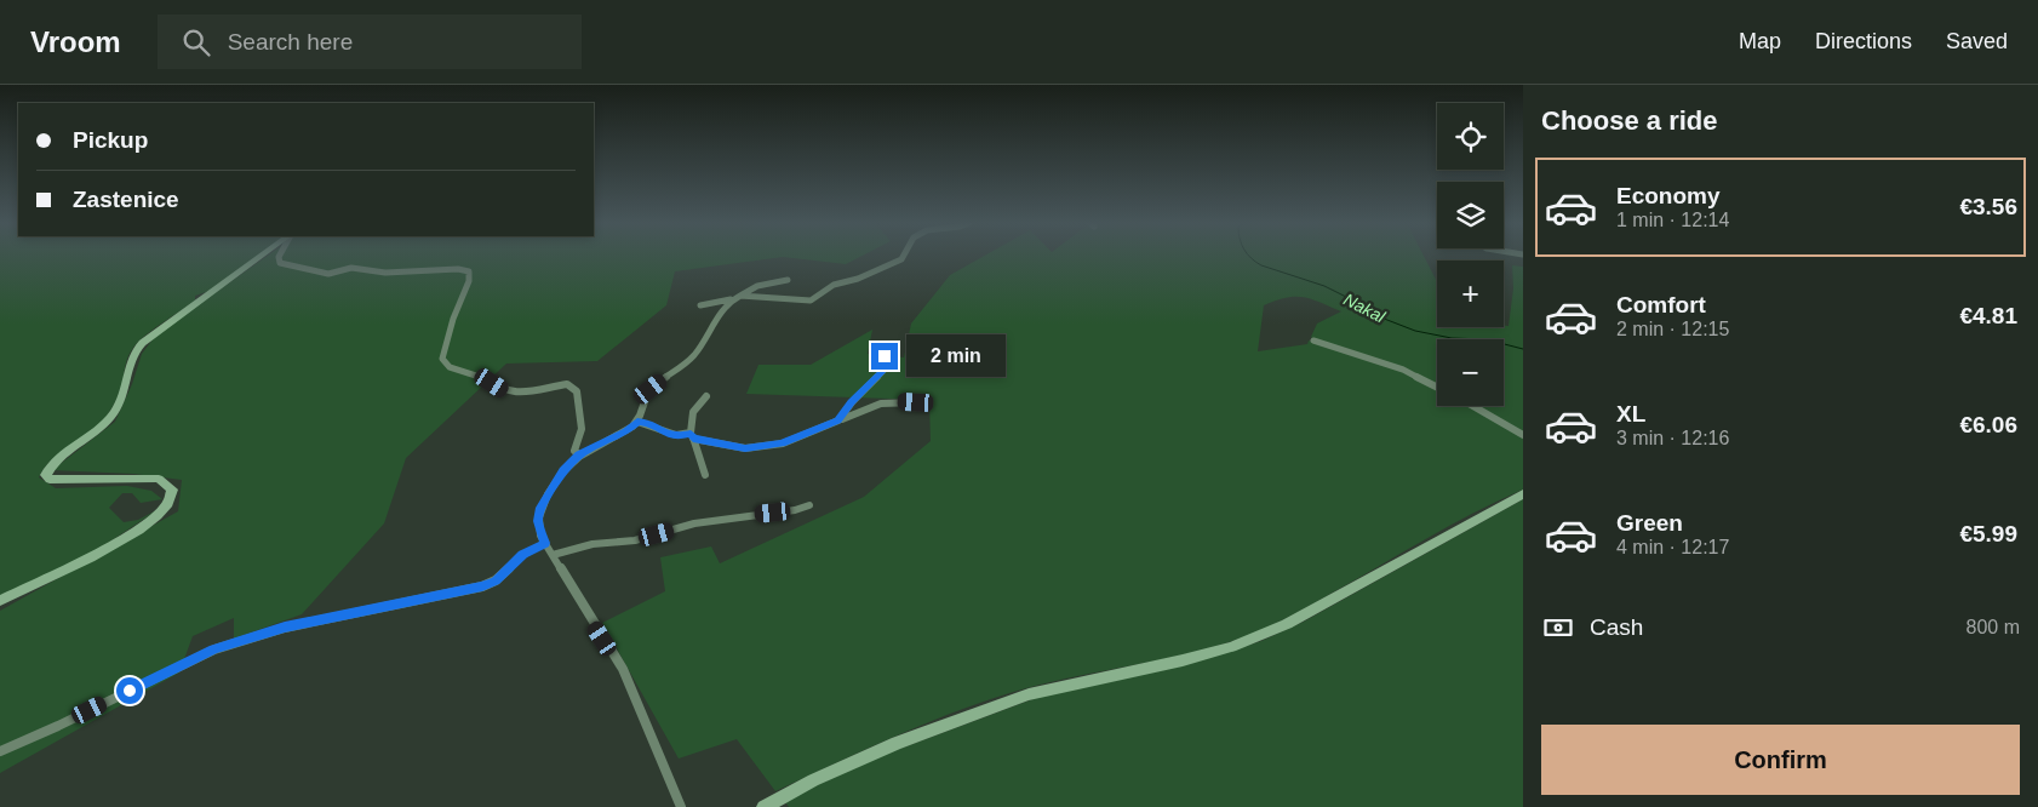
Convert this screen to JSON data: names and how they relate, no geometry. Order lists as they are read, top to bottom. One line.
{"water":["Nakal"],"page":{"header":"Vroom","search":"Search here","nav":["Map","Directions","Saved"],"heading":"Choose a ride","map_buttons":["+","−"],"banner":["Pickup","Zastenice"],"list":[{"name":"Economy","note":"1 min · 12:14","value":"€3.56"},{"name":"Comfort","note":"2 min · 12:15","value":"€4.81"},{"name":"XL","note":"3 min · 12:16","value":"€6.06"},{"name":"Green","note":"4 min · 12:17","value":"€5.99"}],"bubble":"2 min","pay":["Cash","800 m"],"buttons":"Confirm"}}
